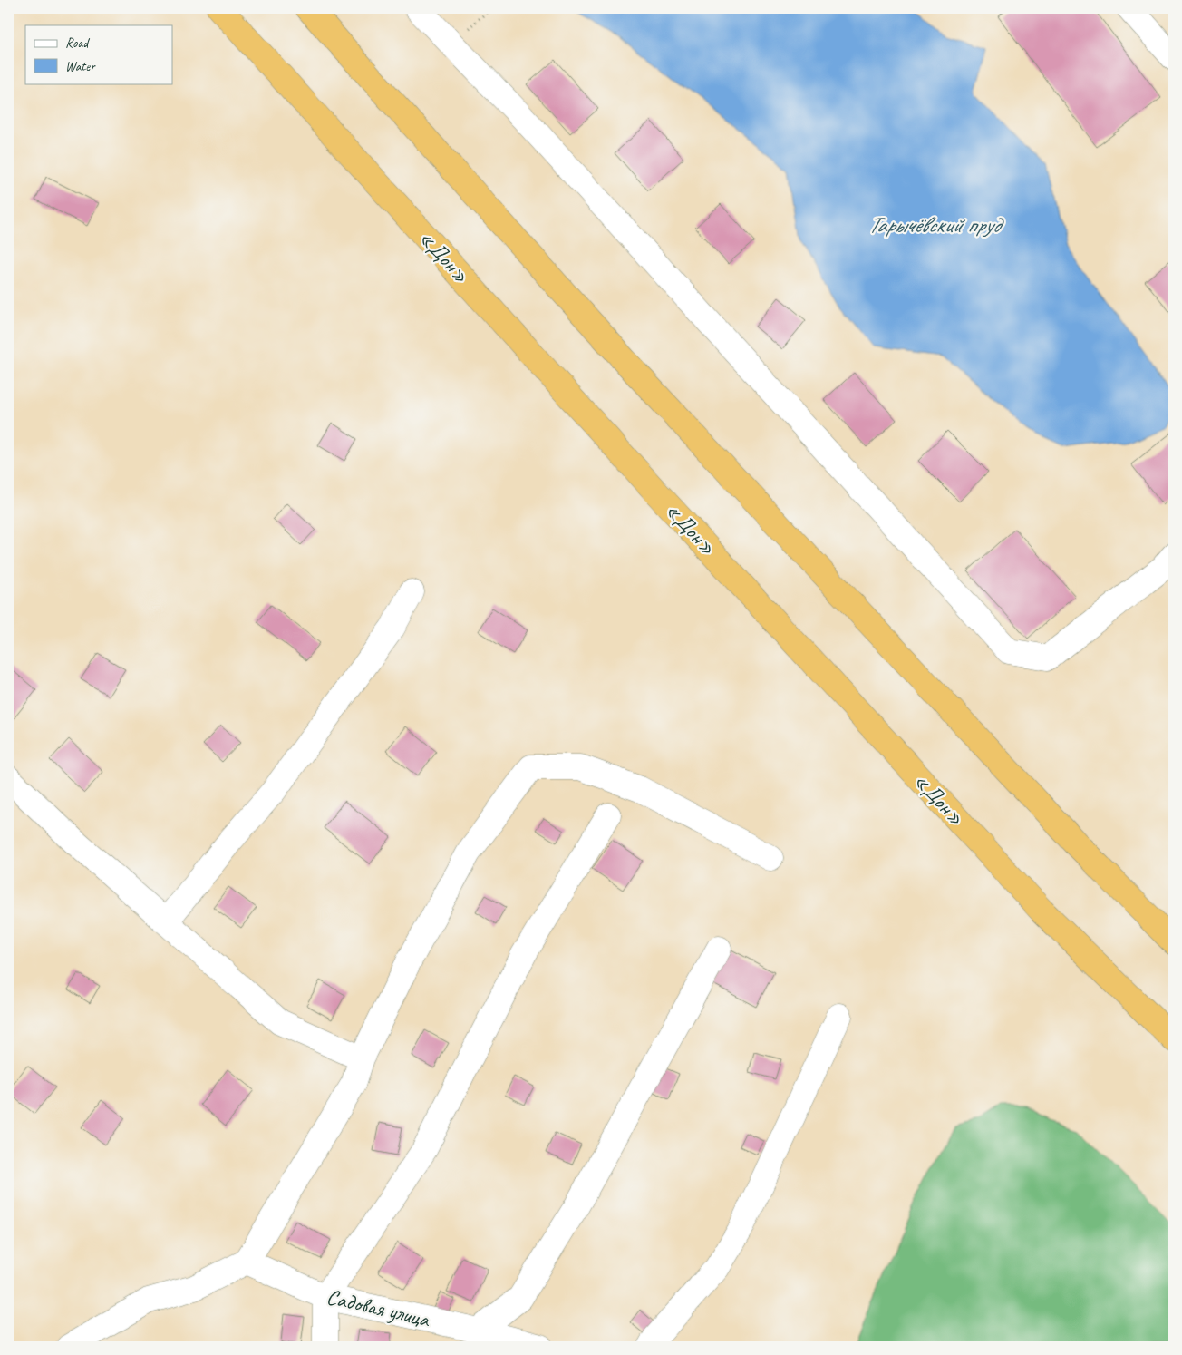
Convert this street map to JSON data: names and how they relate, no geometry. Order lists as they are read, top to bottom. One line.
{"streets":{"highway":["«Дон»"],"street":["Садовая улица"]},"water":["Тарычёвский пруд"],"legend":["Road","Water"]}
